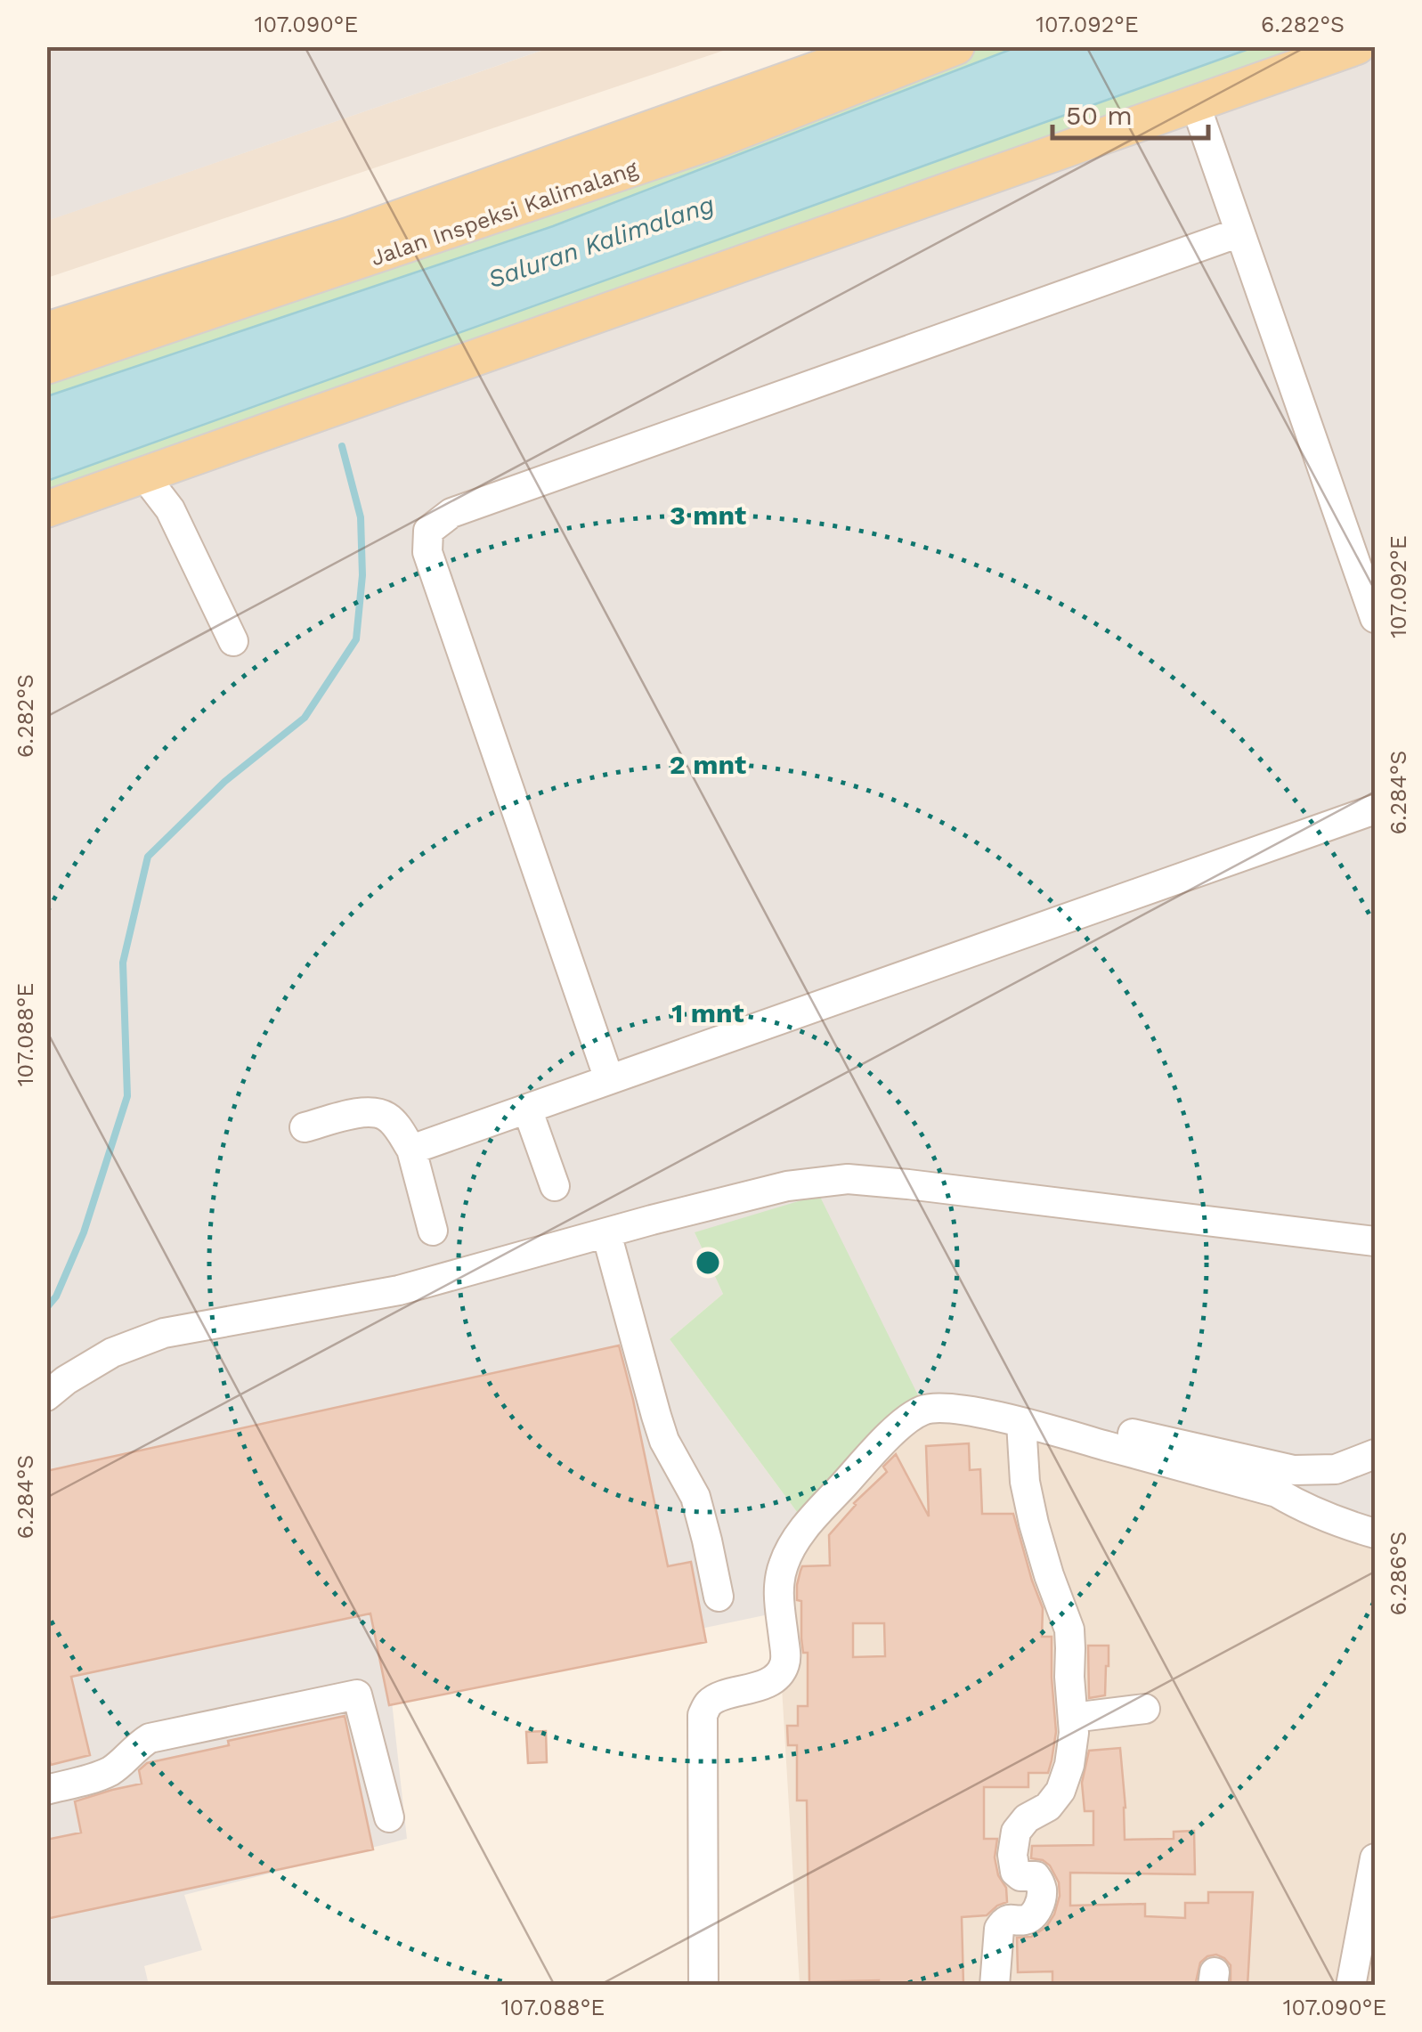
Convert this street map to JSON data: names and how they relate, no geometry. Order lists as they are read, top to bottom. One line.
{"streets":{"main road":["Jalan Inspeksi Kalimalang"]},"water":["Saluran Kalimalang"],"scale_bar":"50 m","coordinates":["107.090°E","107.092°E","6.282°S","6.284°S","107.088°E","6.286°S"],"rings":["3 mnt","2 mnt","1 mnt"]}
